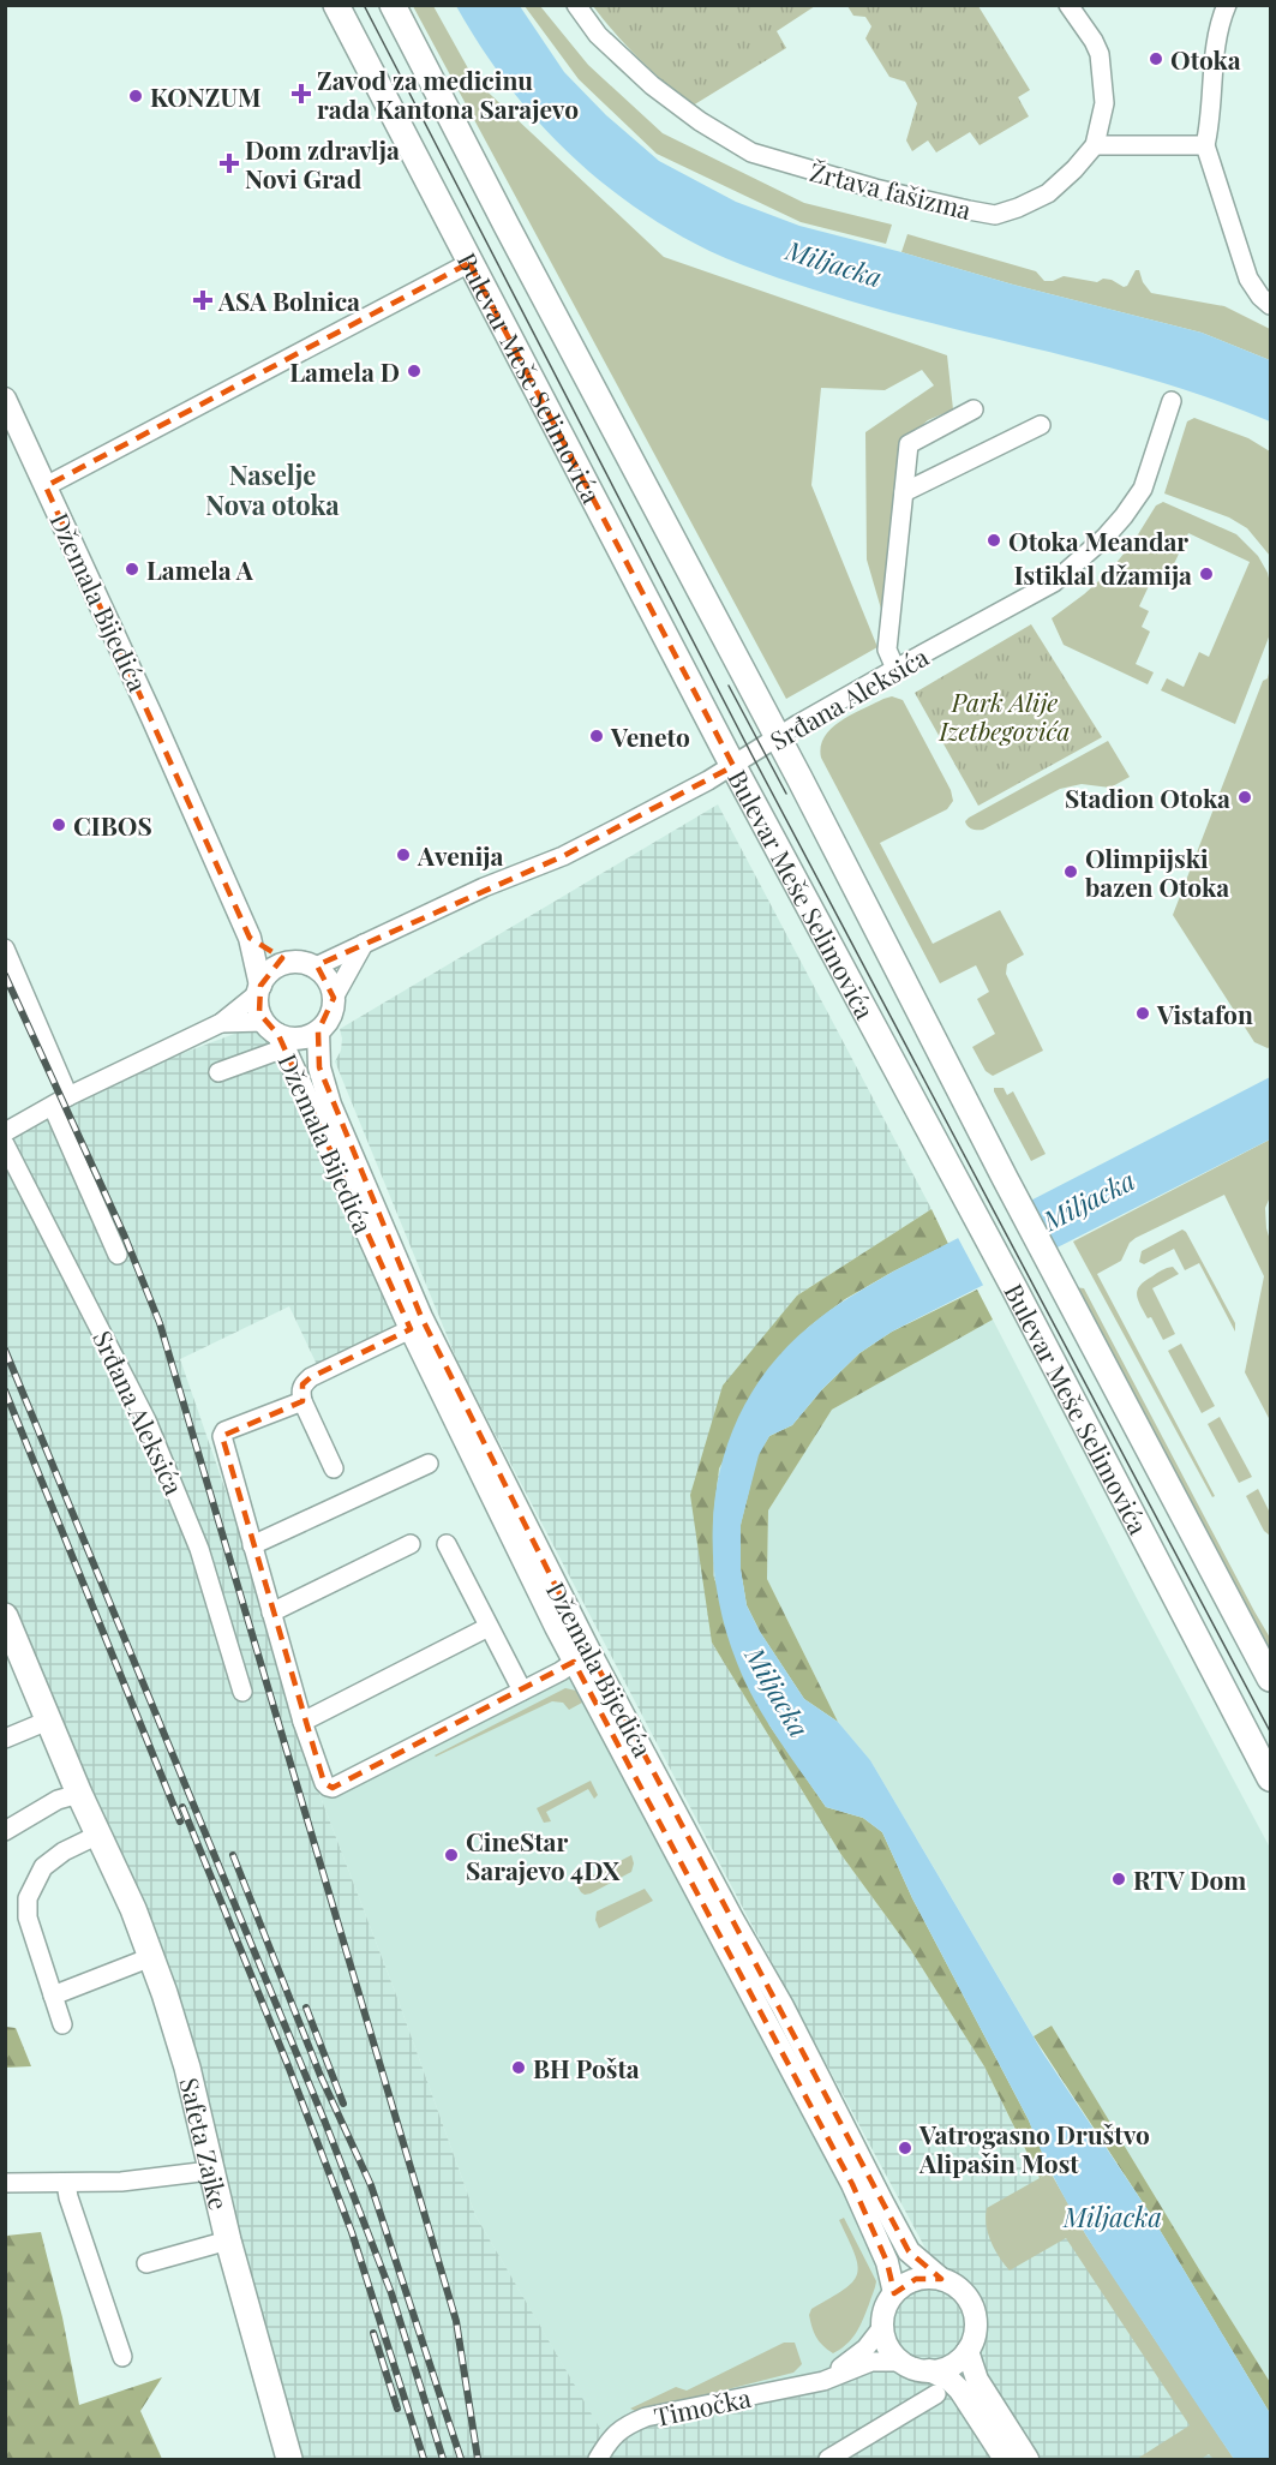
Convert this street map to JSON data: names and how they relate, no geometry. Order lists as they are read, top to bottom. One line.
{"streets":{"main road":["Bulevar Meše Selimovića","Safeta Zajke"],"street":["Žrtava fašizma","Džemala Bijedića","Srđana Aleksića","Timočka"]},"crossings":[["Bulevar Meše Selimovića","Srđana Aleksića"],["Džemala Bijedića","Srđana Aleksića"],["Džemala Bijedića","Timočka"]],"districts":["Naselje Nova otoka"],"water":["Miljacka"],"parks":["Park Alije Izetbegovića"],"places":{"other":["Otoka","KONZUM","Lamela D","Otoka Meandar","Lamela A","Istiklal džamija","Veneto","Stadion Otoka","CIBOS","Avenija","Olimpijski bazen Otoka","Vistafon","CineStar Sarajevo 4DX","RTV Dom","BH Pošta","Vatrogasno Društvo Alipašin Most"],"health":["Zavod za medicinu rada Kantona Sarajevo","Dom zdravlja Novi Grad","ASA Bolnica"]}}
